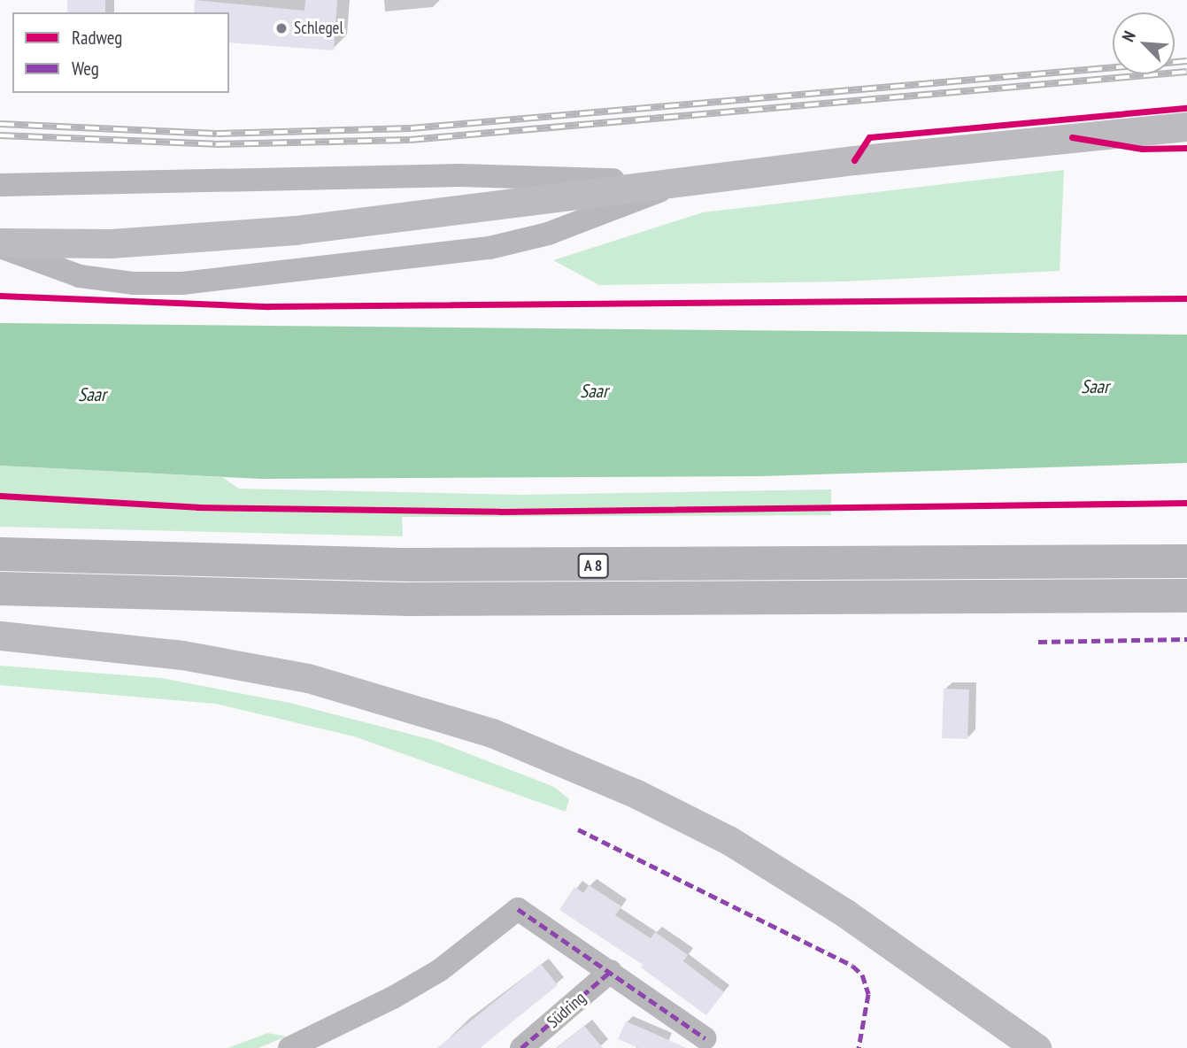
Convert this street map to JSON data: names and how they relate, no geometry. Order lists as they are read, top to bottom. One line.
{"streets":{"highway":["A 8"],"street":["Südring"]},"water":["Saar"],"places":["Schlegel"],"legend":["Radweg","Weg"],"north":"top left"}
